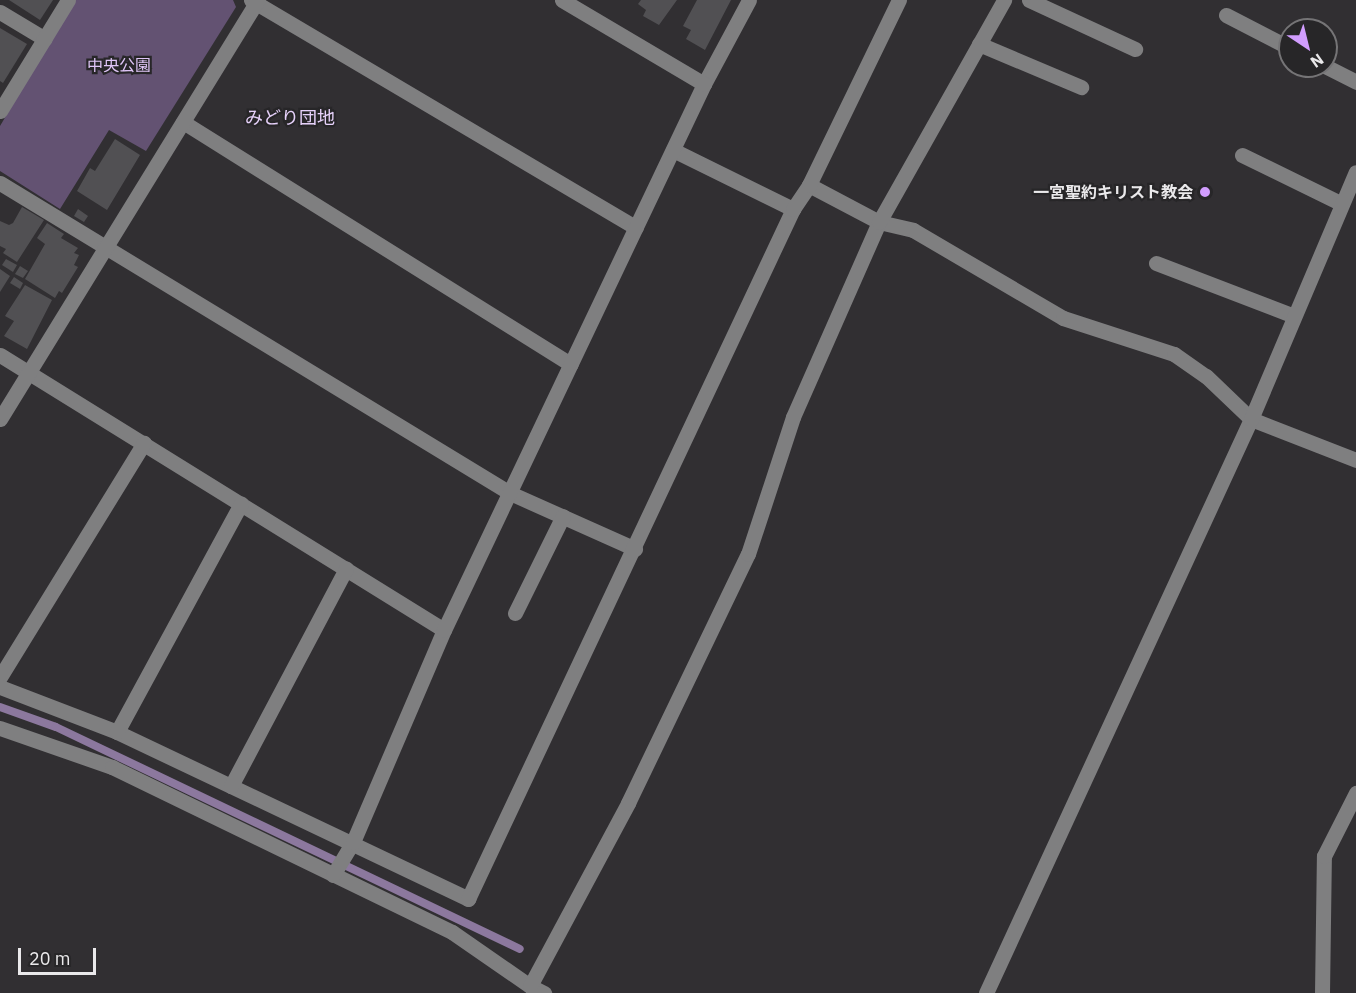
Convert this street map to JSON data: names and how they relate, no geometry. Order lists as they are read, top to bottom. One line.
{"districts":["みどり団地"],"parks":["中央公園"],"places":["一宮聖約キリスト教会"],"scale_bar":"20 m","north":"bottom right"}
